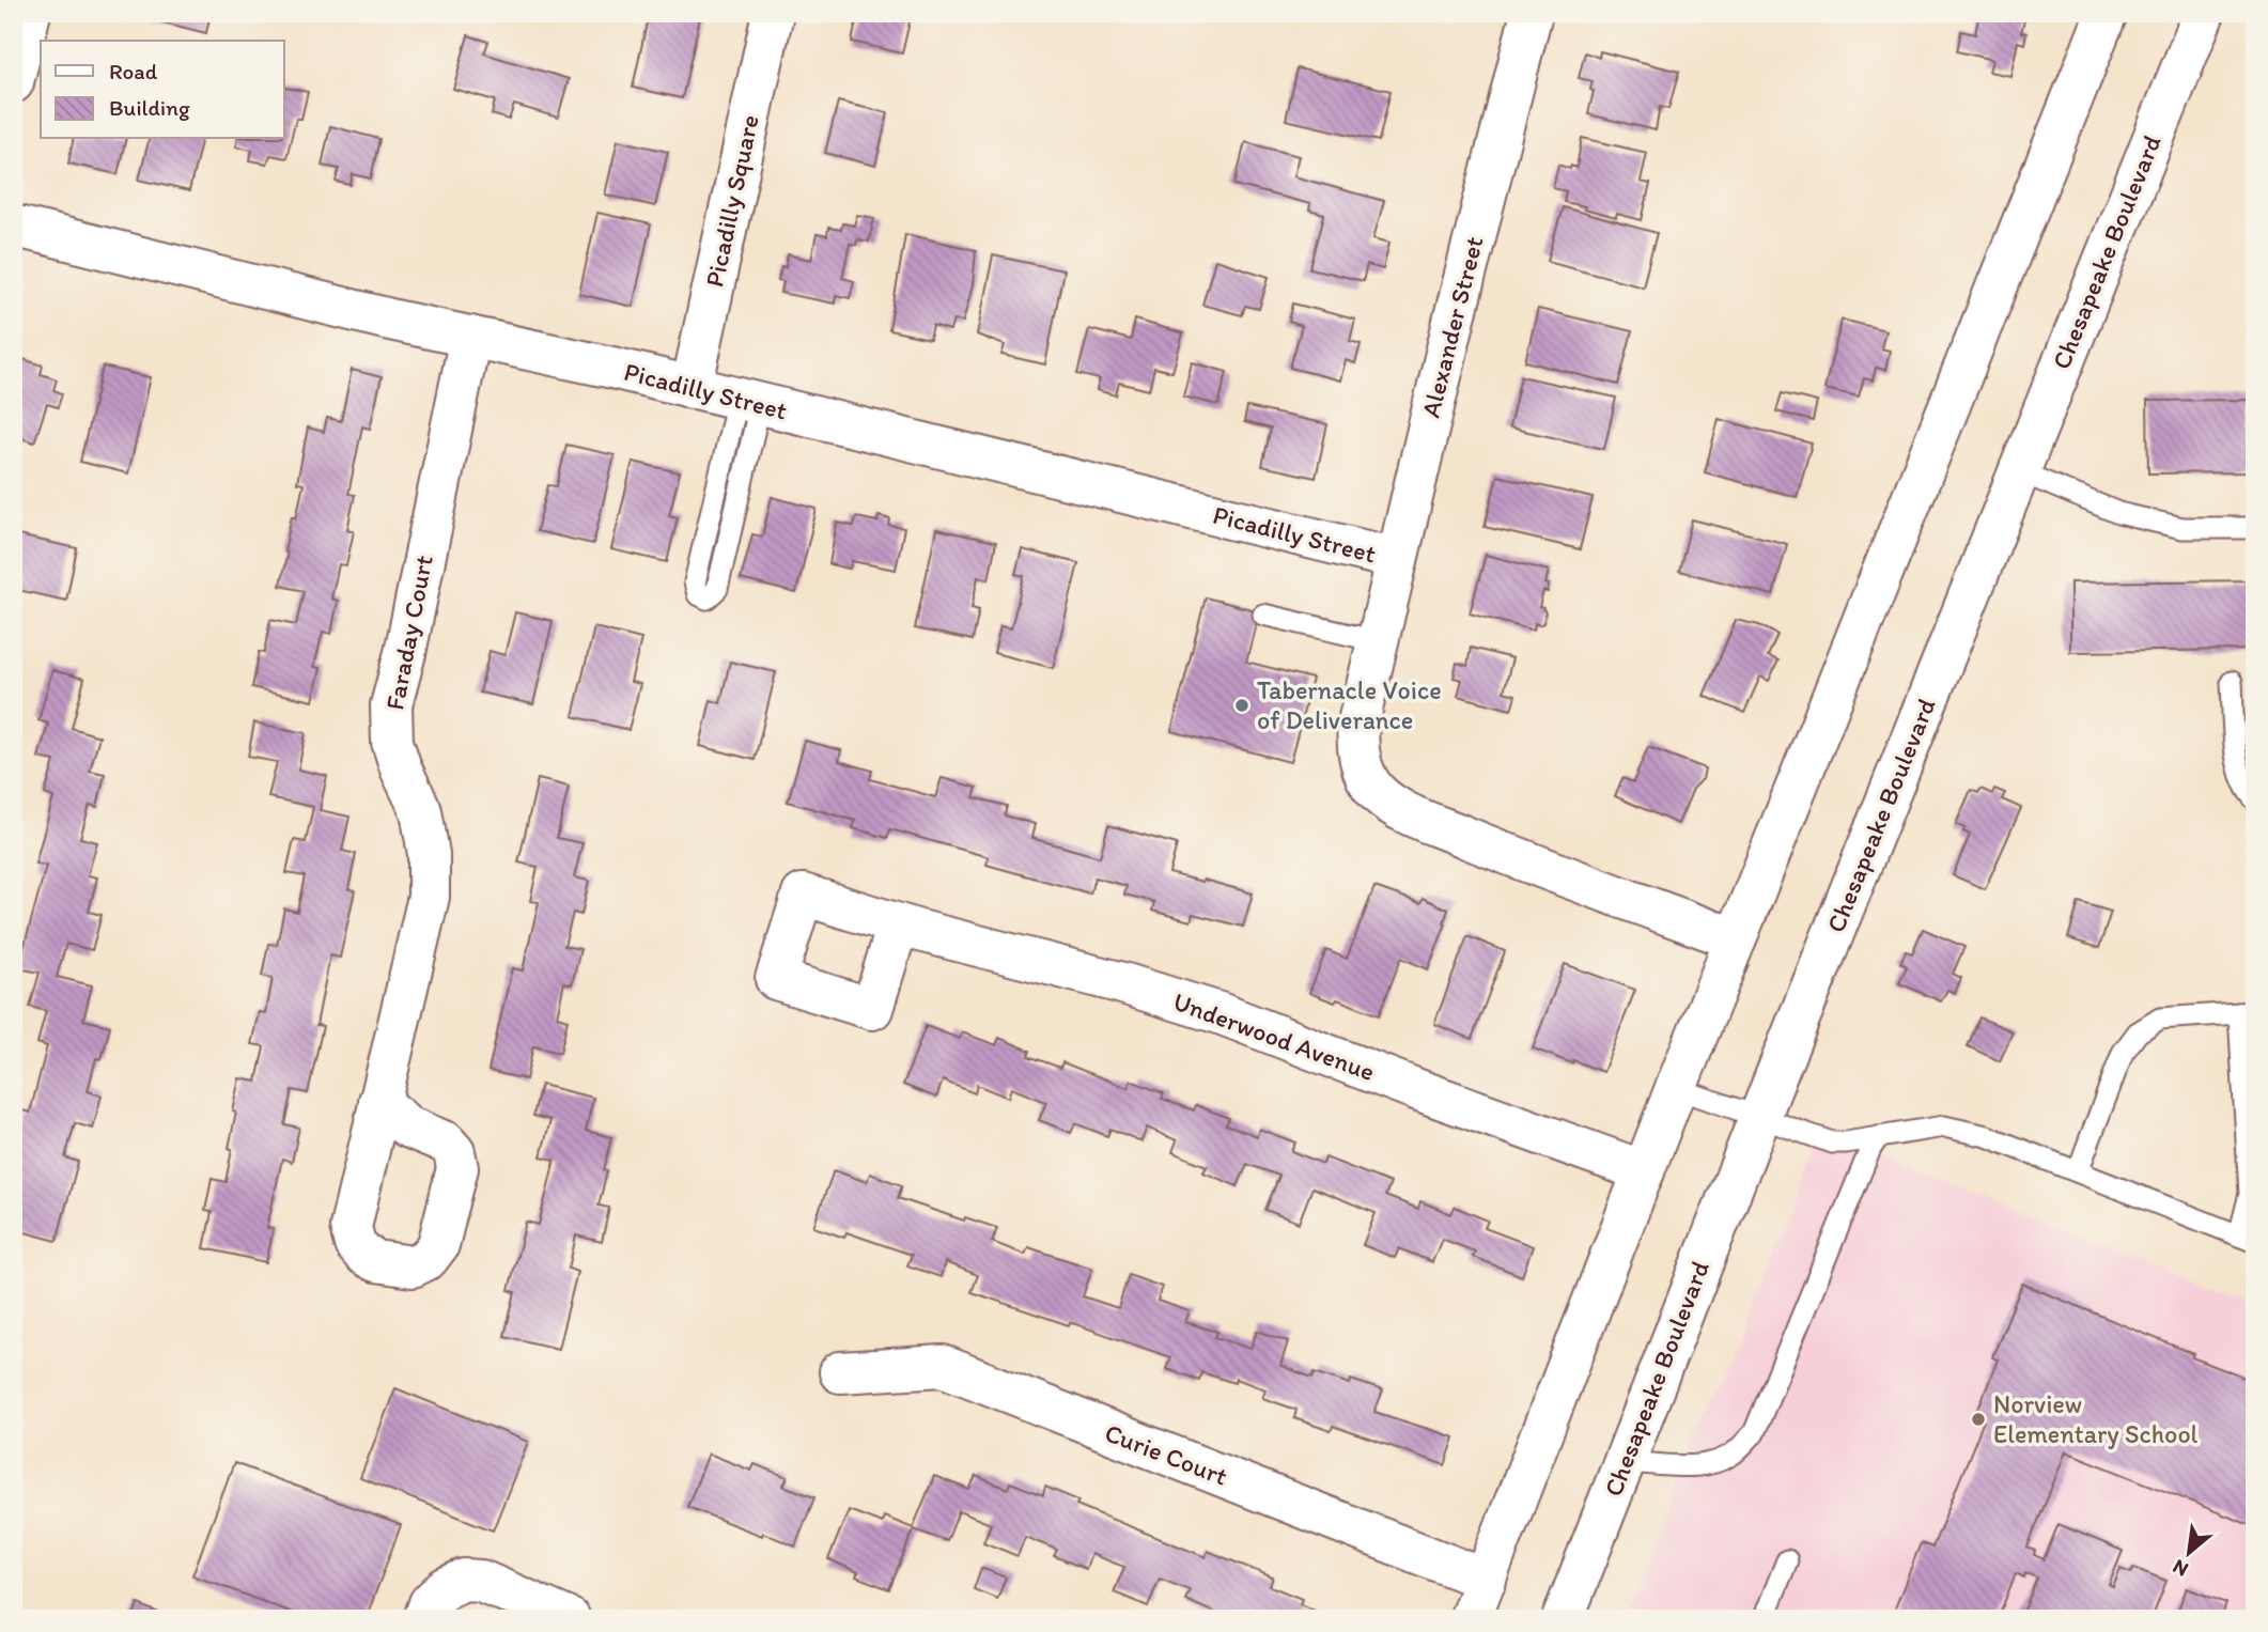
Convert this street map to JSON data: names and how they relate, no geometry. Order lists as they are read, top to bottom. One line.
{"streets":{"street":["Picadilly Square","Chesapeake Boulevard","Alexander Street","Picadilly Street","Faraday Court","Underwood Avenue","Curie Court"]},"crossings":[["Picadilly Square","Picadilly Street"],["Alexander Street","Picadilly Street"],["Picadilly Street","Faraday Court"]],"places":["Tabernacle Voice of Deliverance","Norview Elementary School"],"legend":["Road","Building"],"north":"bottom left"}
